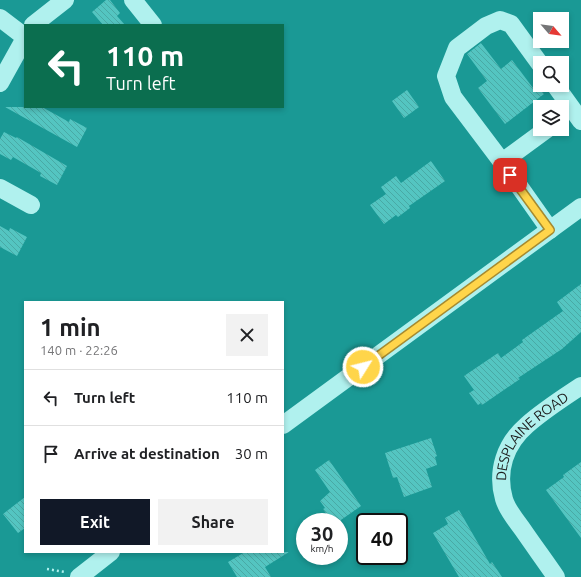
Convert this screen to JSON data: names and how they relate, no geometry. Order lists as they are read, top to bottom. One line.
{"streets":{"street":["DESPLAINE ROAD"]},"north":"bottom right","page":{"turn":["110 m","Turn left"],"heading":["1 min","140 m · 22:26"],"list":[{"name":"Turn left","value":"110 m"},{"name":"Arrive at destination","value":"30 m"}],"buttons":["Exit","Share"],"speed":"30 km/h","limit":"40"}}
